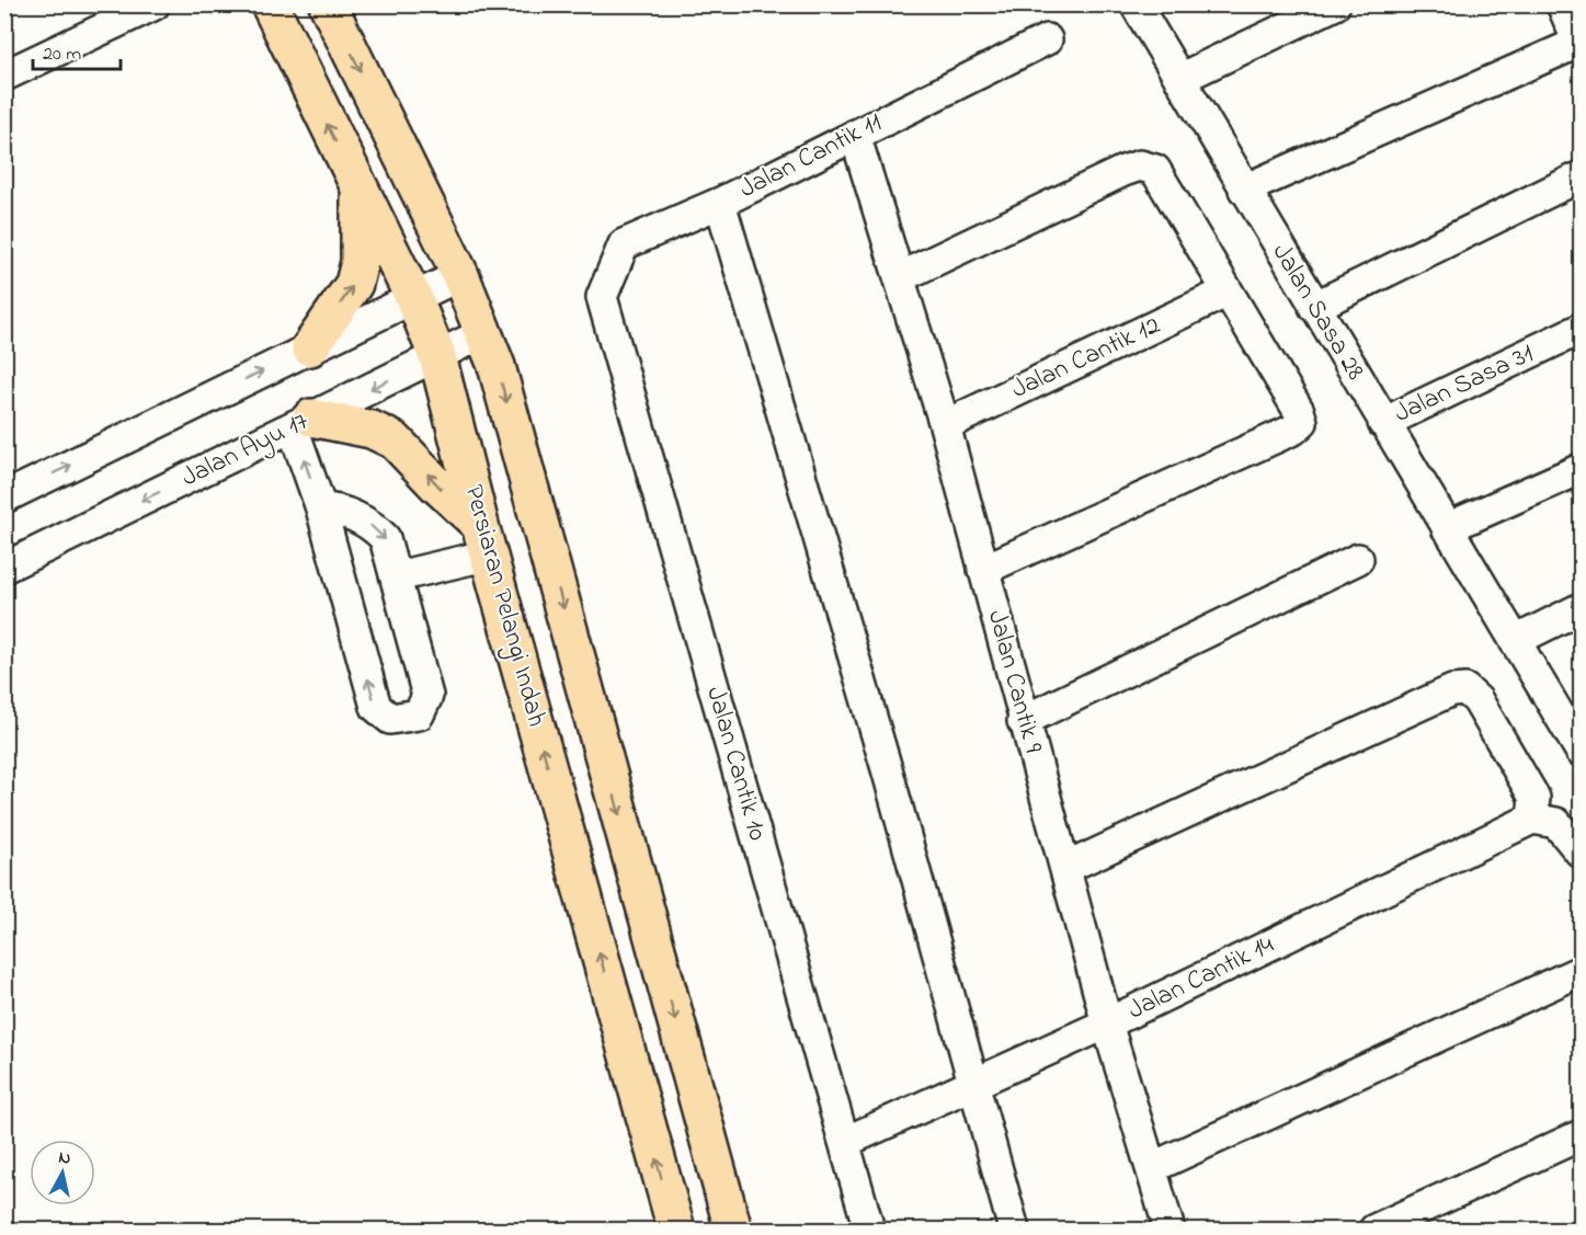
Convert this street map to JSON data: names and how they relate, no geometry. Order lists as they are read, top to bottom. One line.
{"streets":{"main road":["Persiaran Pelangi Indah"],"street":["Jalan Cantik 11","Jalan Sasa 28","Jalan Cantik 12","Jalan Sasa 31","Jalan Ayu 17","Jalan Cantik 9","Jalan Cantik 10","Jalan Cantik 14"]},"crossings":[["Jalan Cantik 11","Jalan Cantik 9"],["Jalan Cantik 11","Jalan Cantik 10"],["Jalan Sasa 28","Jalan Sasa 31"],["Jalan Cantik 12","Jalan Cantik 9"],["Jalan Ayu 17","Persiaran Pelangi Indah"],["Jalan Cantik 9","Jalan Cantik 14"],["Jalan Cantik 10","Jalan Cantik 14"]],"scale_bar":"20 m","north":"top"}
